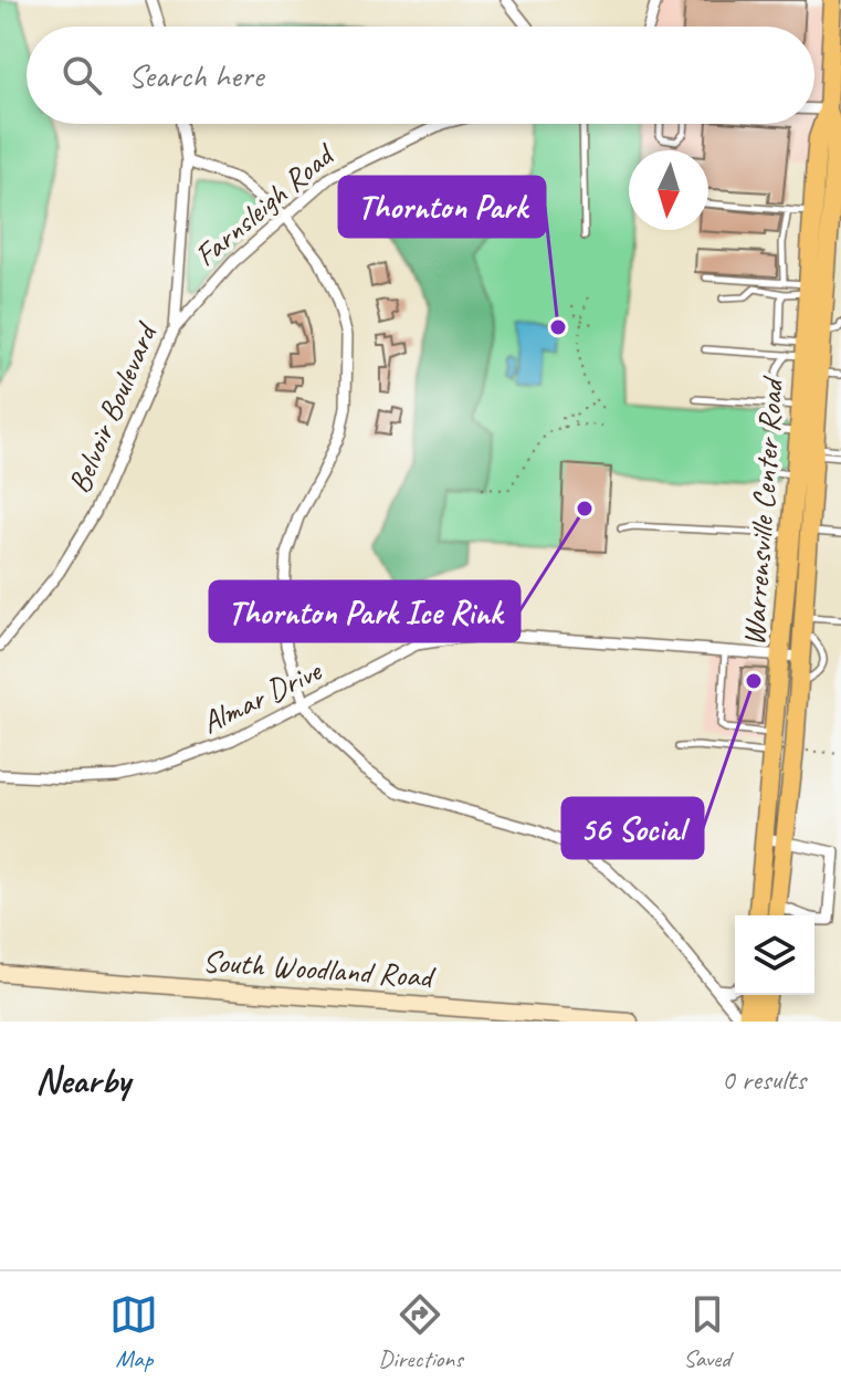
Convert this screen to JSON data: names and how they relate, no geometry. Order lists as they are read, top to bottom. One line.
{"streets":{"main road":["Warrensville Center Road"],"street":["Farnsleigh Road","Belvoir Boulevard","Almar Drive","South Woodland Road"]},"crossings":[["Farnsleigh Road","Belvoir Boulevard"],["Warrensville Center Road","Almar Drive"]],"places":["Thornton Park","Thornton Park Ice Rink","56 Social"],"north":"bottom","page":{"search":"Search here","heading":["Nearby","0 results"],"nav":["Map","Directions","Saved"]}}
